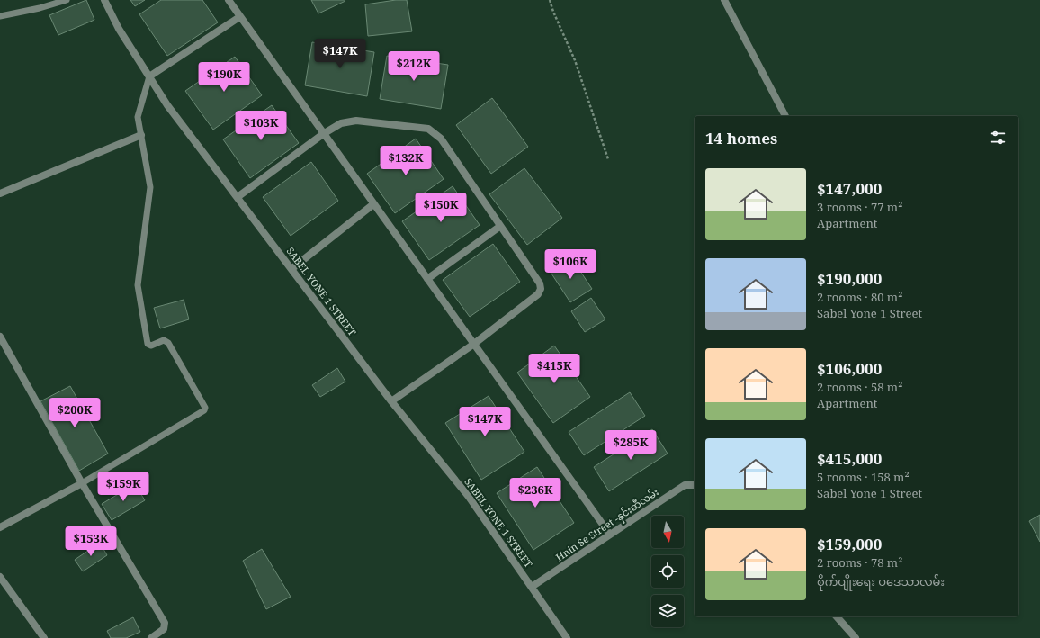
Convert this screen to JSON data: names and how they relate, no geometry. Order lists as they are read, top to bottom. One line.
{"streets":{"street":["SABEL YONE 1 STREET","Hnin Se Street -နှင်းဆီလမ်း"]},"crossings":[["SABEL YONE 1 STREET","Hnin Se Street -နှင်းဆီလမ်း"]],"north":"bottom","page":{"price":["$147K","$212K","$190K","$103K","$132K","$150K","$106K","$415K","$200K","$147K","$285K","$159K","$236K","$153K"],"heading":"14 homes","list":[{"name":"$147,000","note":"3 rooms · 77 m² · Apartment"},{"name":"$190,000","note":"2 rooms · 80 m² · Sabel Yone 1 Street"},{"name":"$106,000","note":"2 rooms · 58 m² · Apartment"},{"name":"$415,000","note":"5 rooms · 158 m² · Sabel Yone 1 Street"},{"name":"$159,000","note":"2 rooms · 78 m² · စိုက်ပျိုးရေး ပဒေသာလမ်း"}]}}
